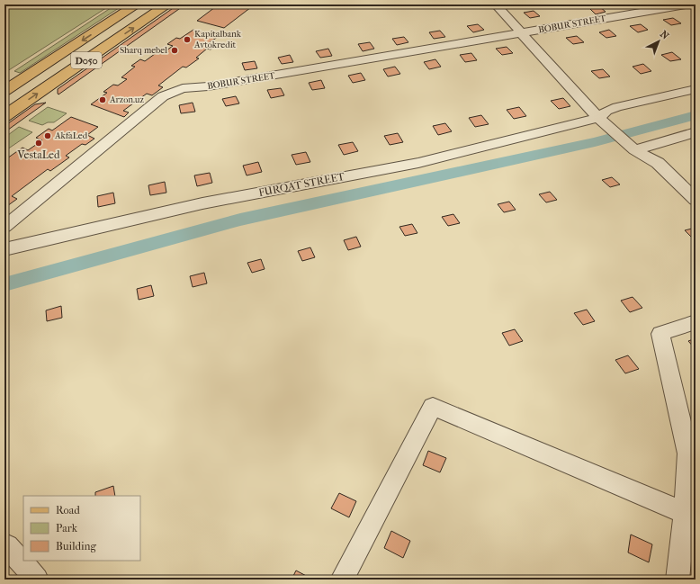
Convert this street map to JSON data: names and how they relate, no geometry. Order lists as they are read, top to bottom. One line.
{"streets":{"main road":["D050"],"street":["BOBUR STREET","FURQAT STREET"]},"crossings":[["BOBUR STREET","FURQAT STREET"]],"places":["Kapitalbank Avtokredit","Sharq mebel","Arzon.uz","AkfaLed","VestaLed"],"legend":["Road","Park","Building"],"north":"top right"}
